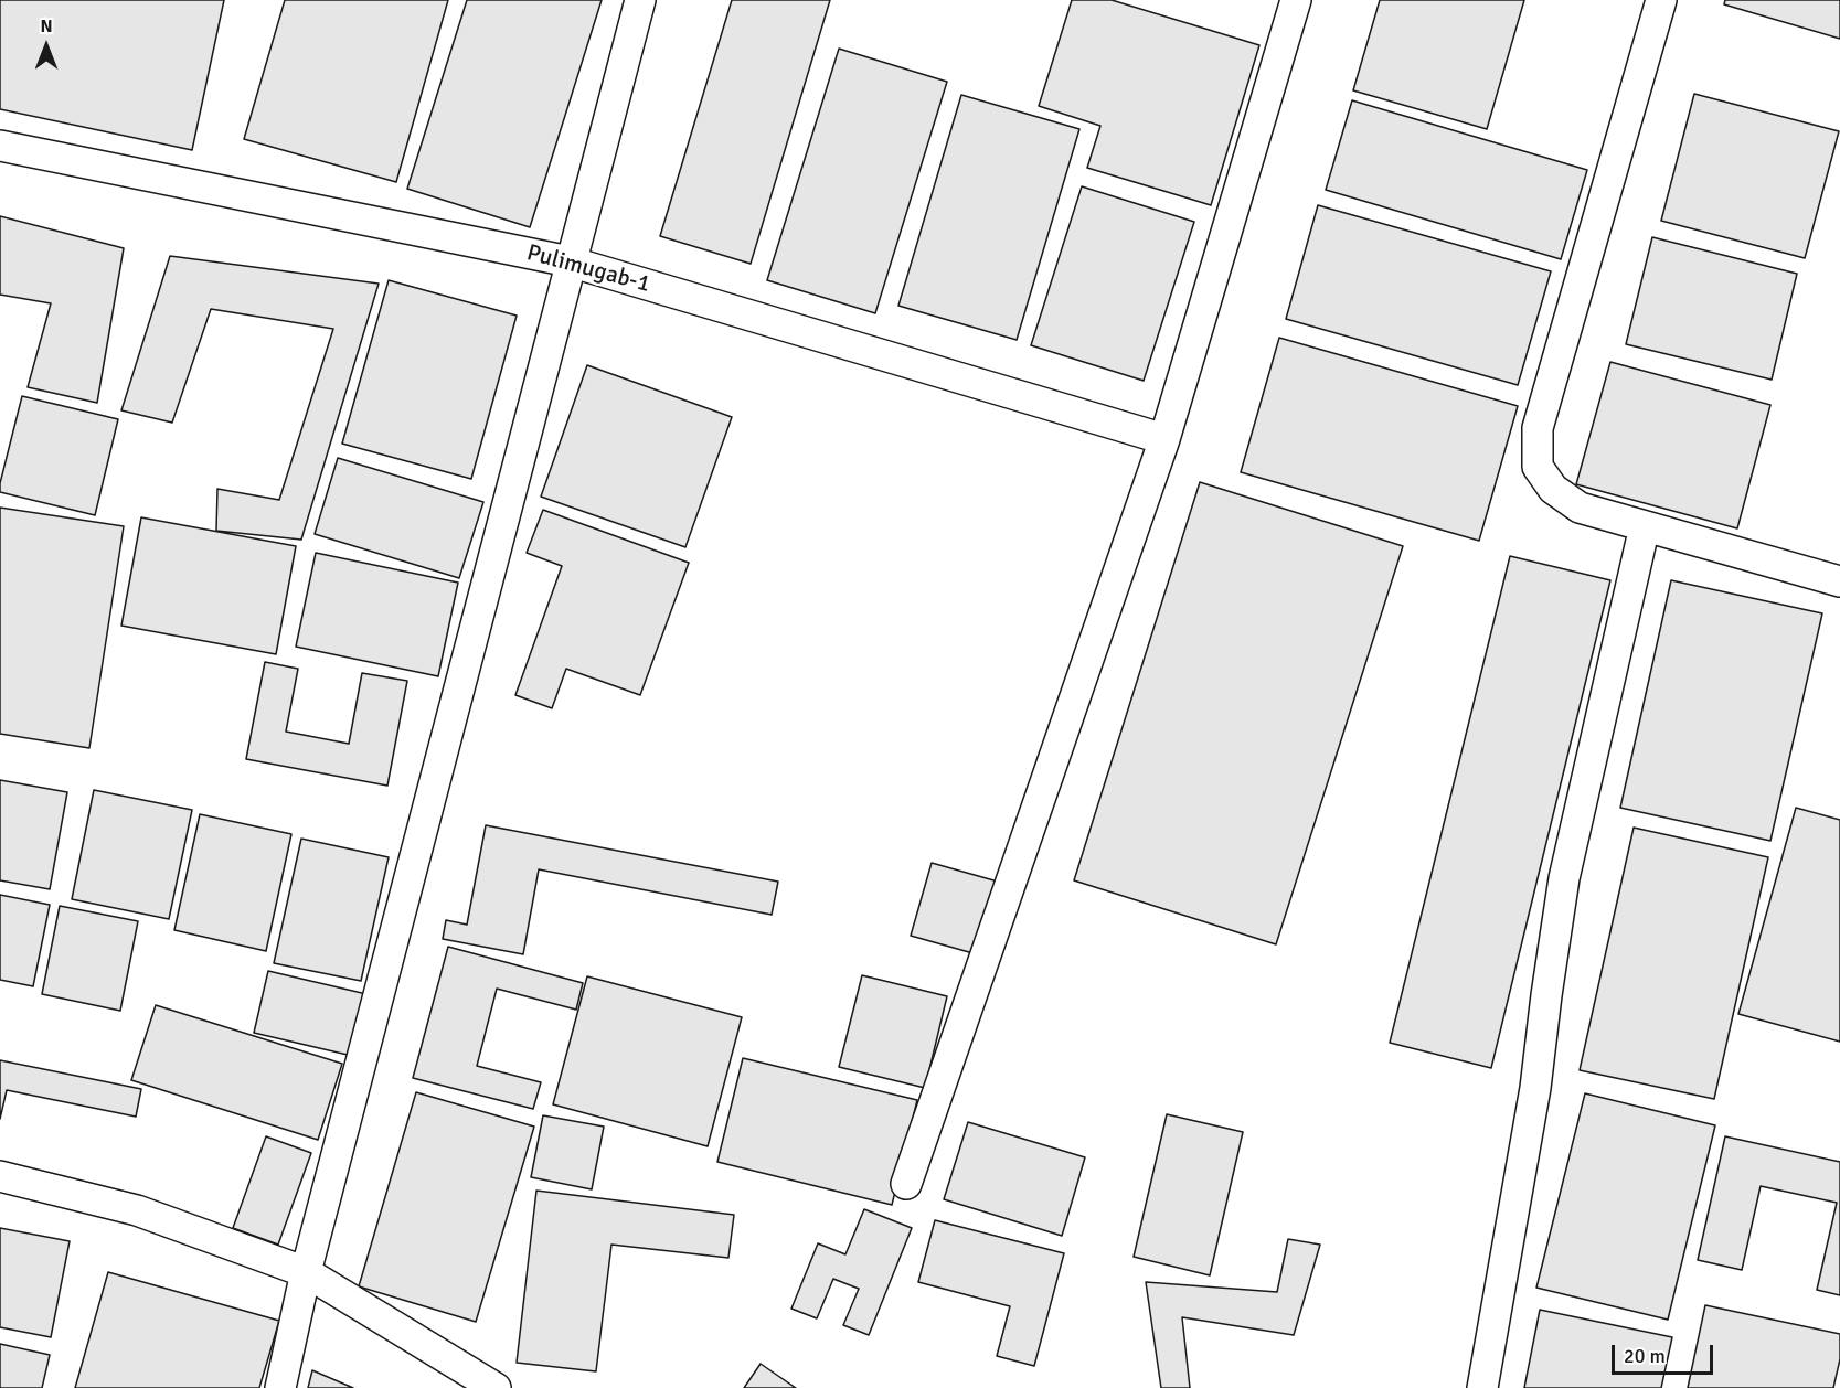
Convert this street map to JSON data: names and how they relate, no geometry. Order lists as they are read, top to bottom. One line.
{"streets":{"street":["Pulimugab-1"]},"scale_bar":"20 m","north":"top"}
